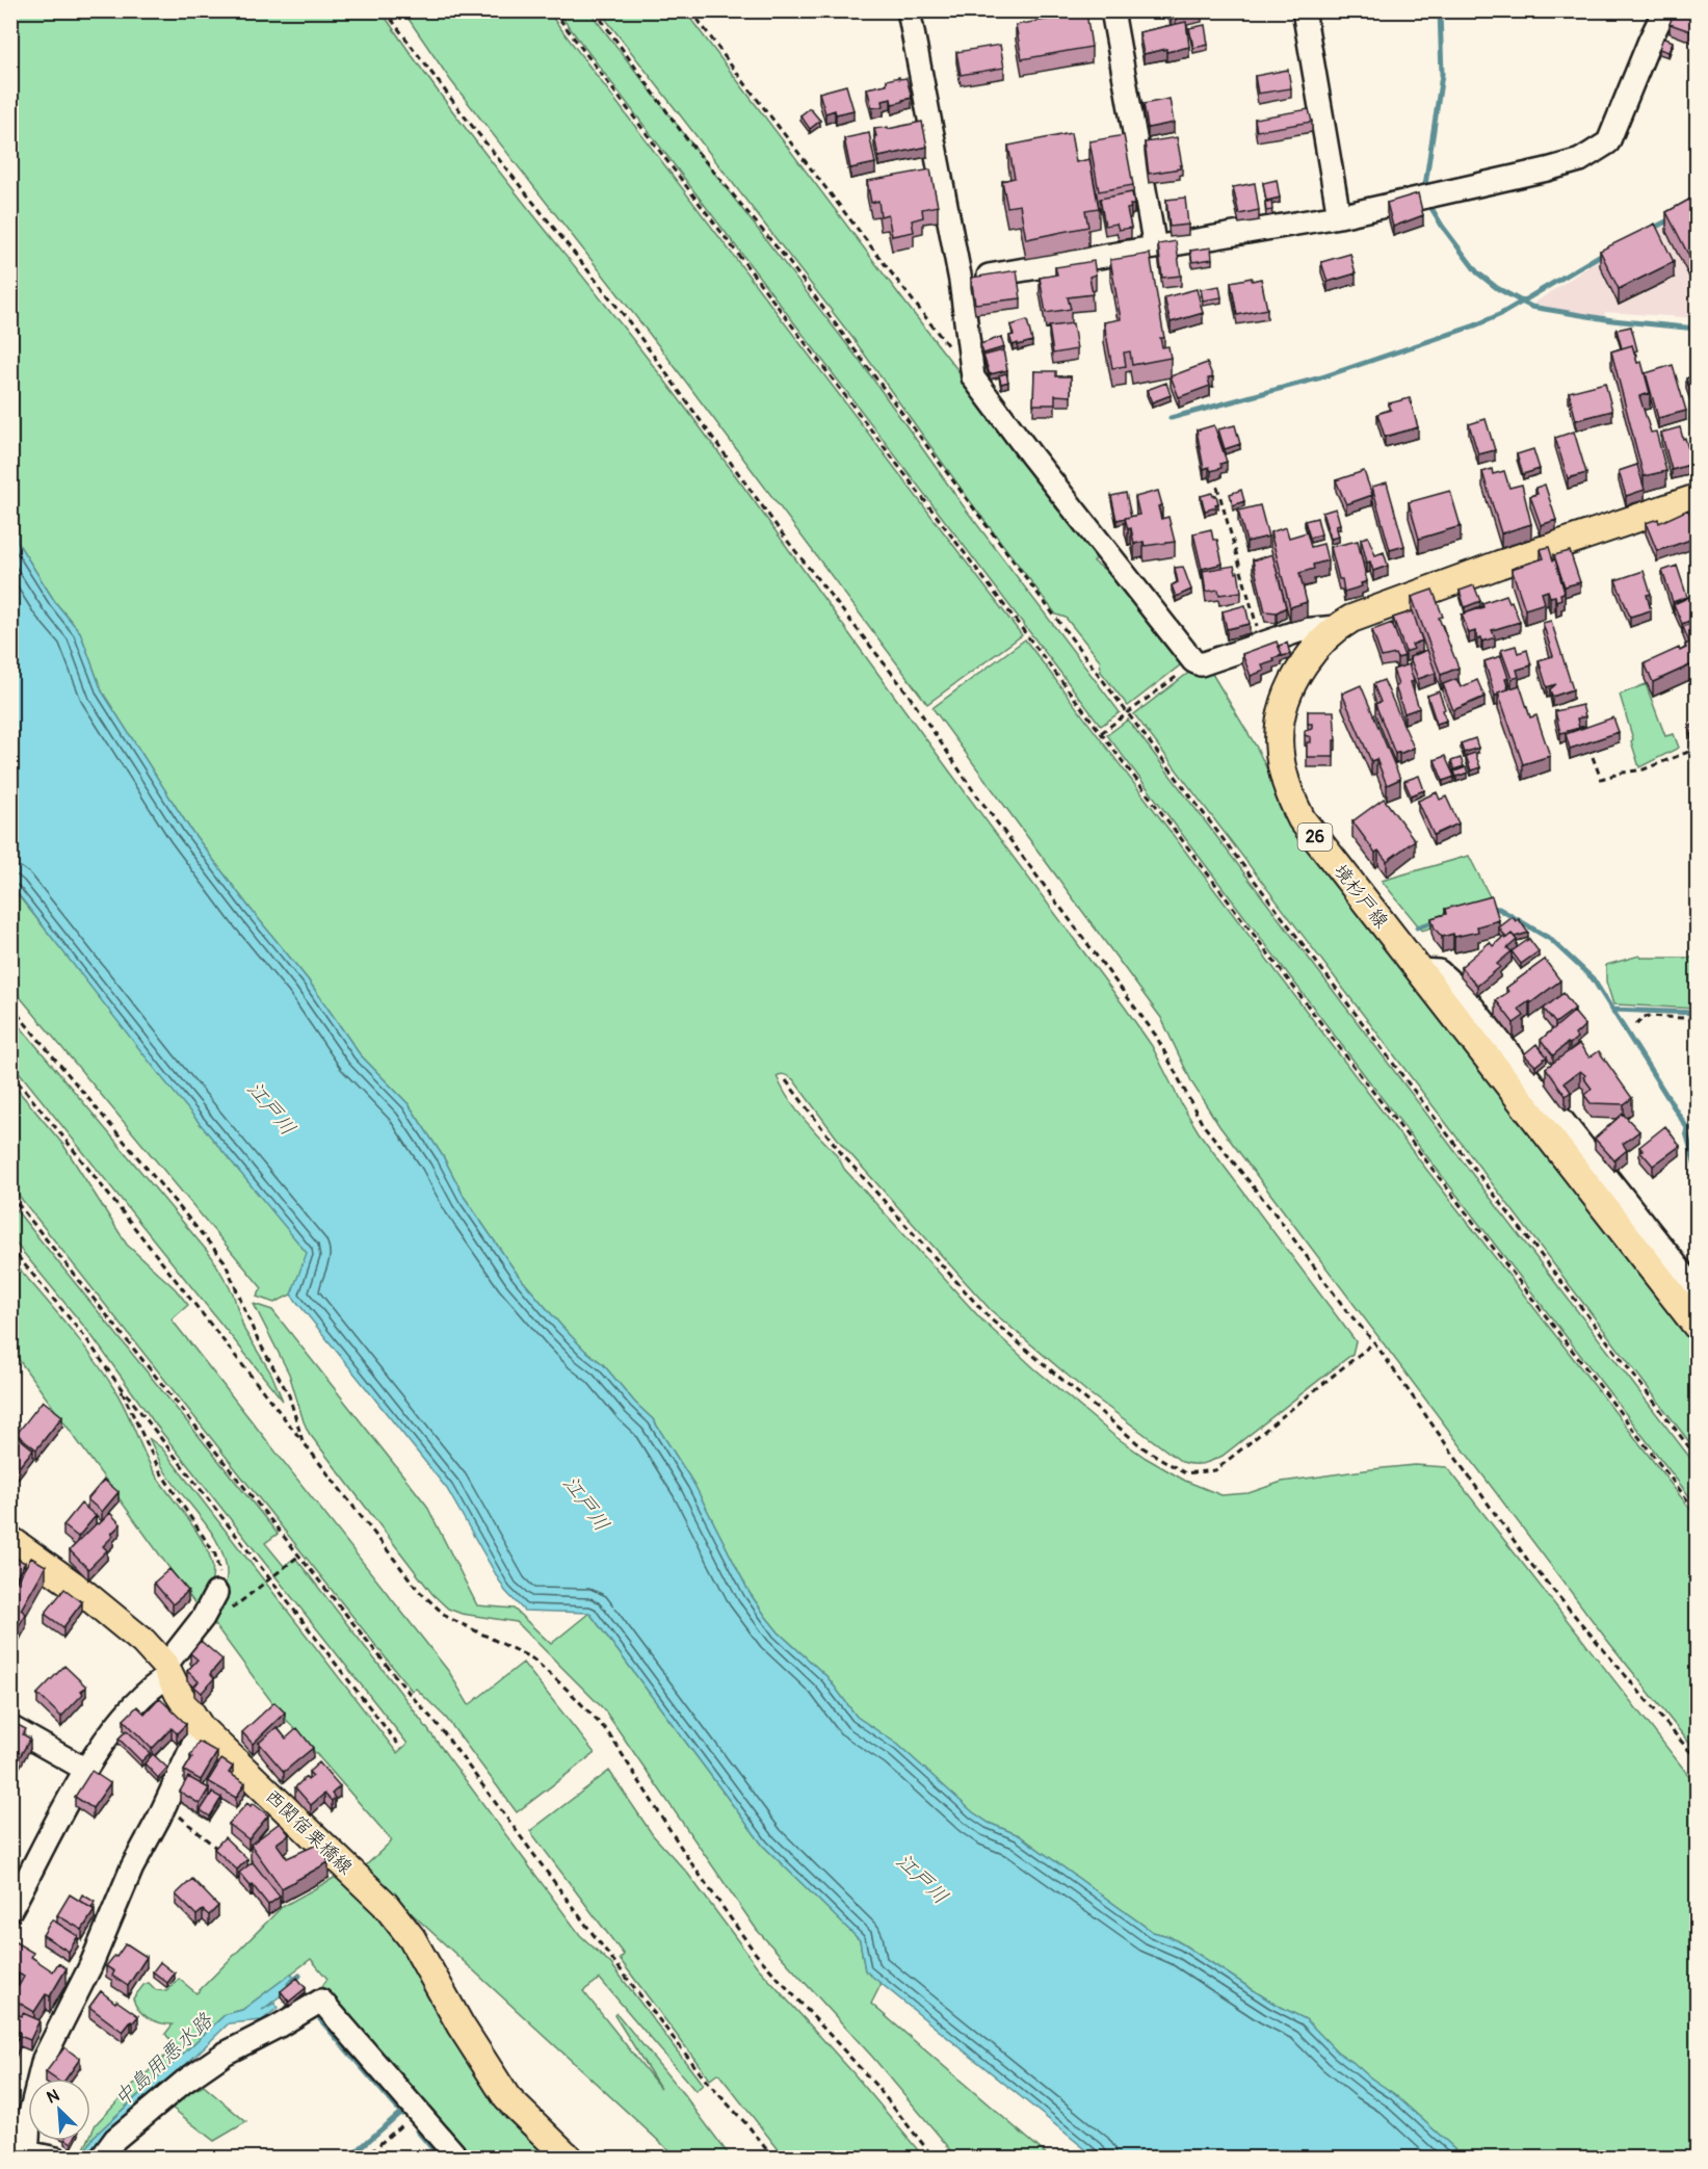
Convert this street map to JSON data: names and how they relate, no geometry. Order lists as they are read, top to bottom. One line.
{"streets":{"main road":["26","境杉戸線","西関宿栗橋線"]},"water":["江戸川","中島用悪水路"],"north":"top left"}
